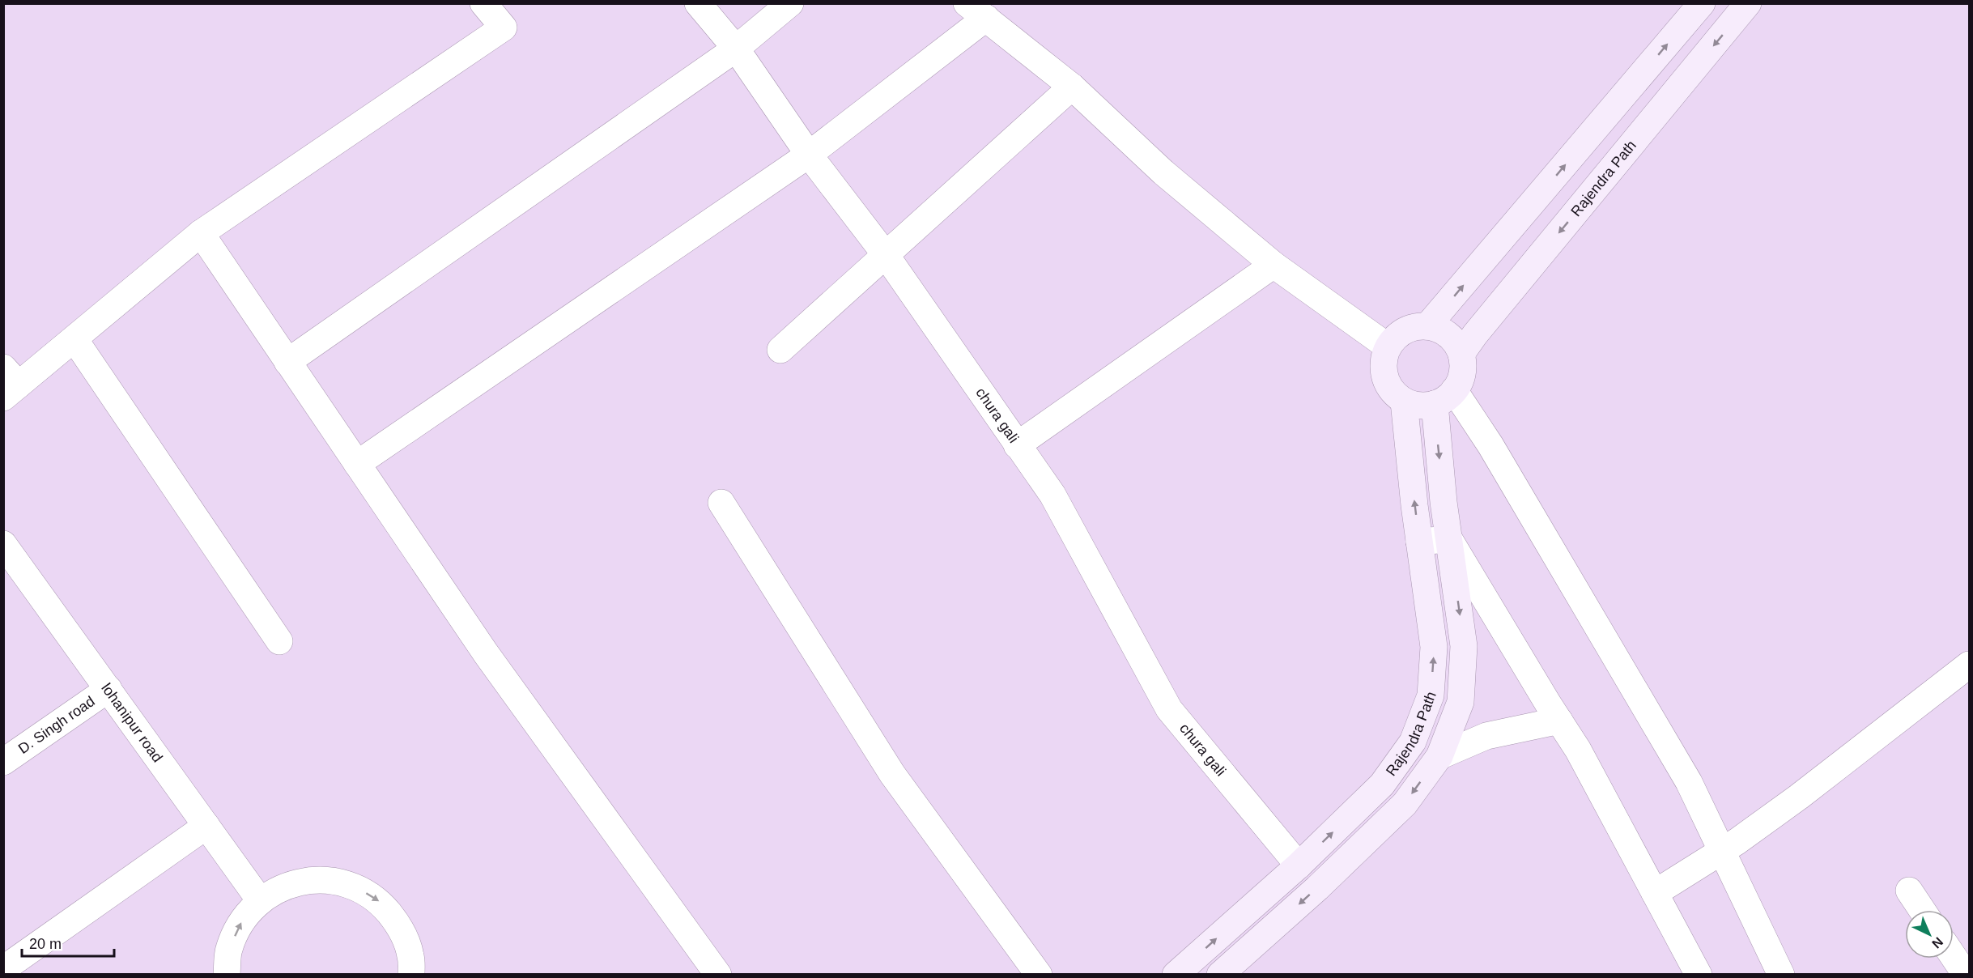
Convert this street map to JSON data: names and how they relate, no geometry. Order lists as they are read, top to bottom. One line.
{"streets":{"main road":["Rajendra Path"],"street":["chura gali","lohanipur road","D. Singh road"]},"crossings":[["Rajendra Path","chura gali"],["lohanipur road","D. Singh road"]],"scale_bar":"20 m","north":"bottom right"}
